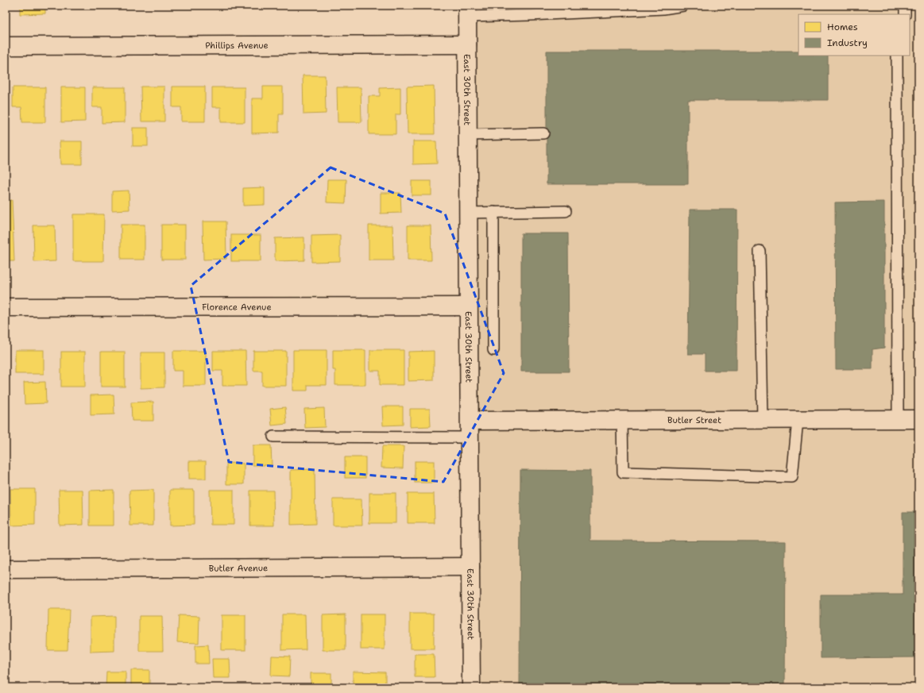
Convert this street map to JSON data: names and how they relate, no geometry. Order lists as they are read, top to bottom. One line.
{"streets":{"street":["Phillips Avenue","East 30th Street","Florence Avenue","Butler Street","Butler Avenue"]},"crossings":[["Phillips Avenue","East 30th Street"],["East 30th Street","Florence Avenue"],["East 30th Street","Butler Street"],["East 30th Street","Butler Avenue"]],"legend":["Homes","Industry"]}
